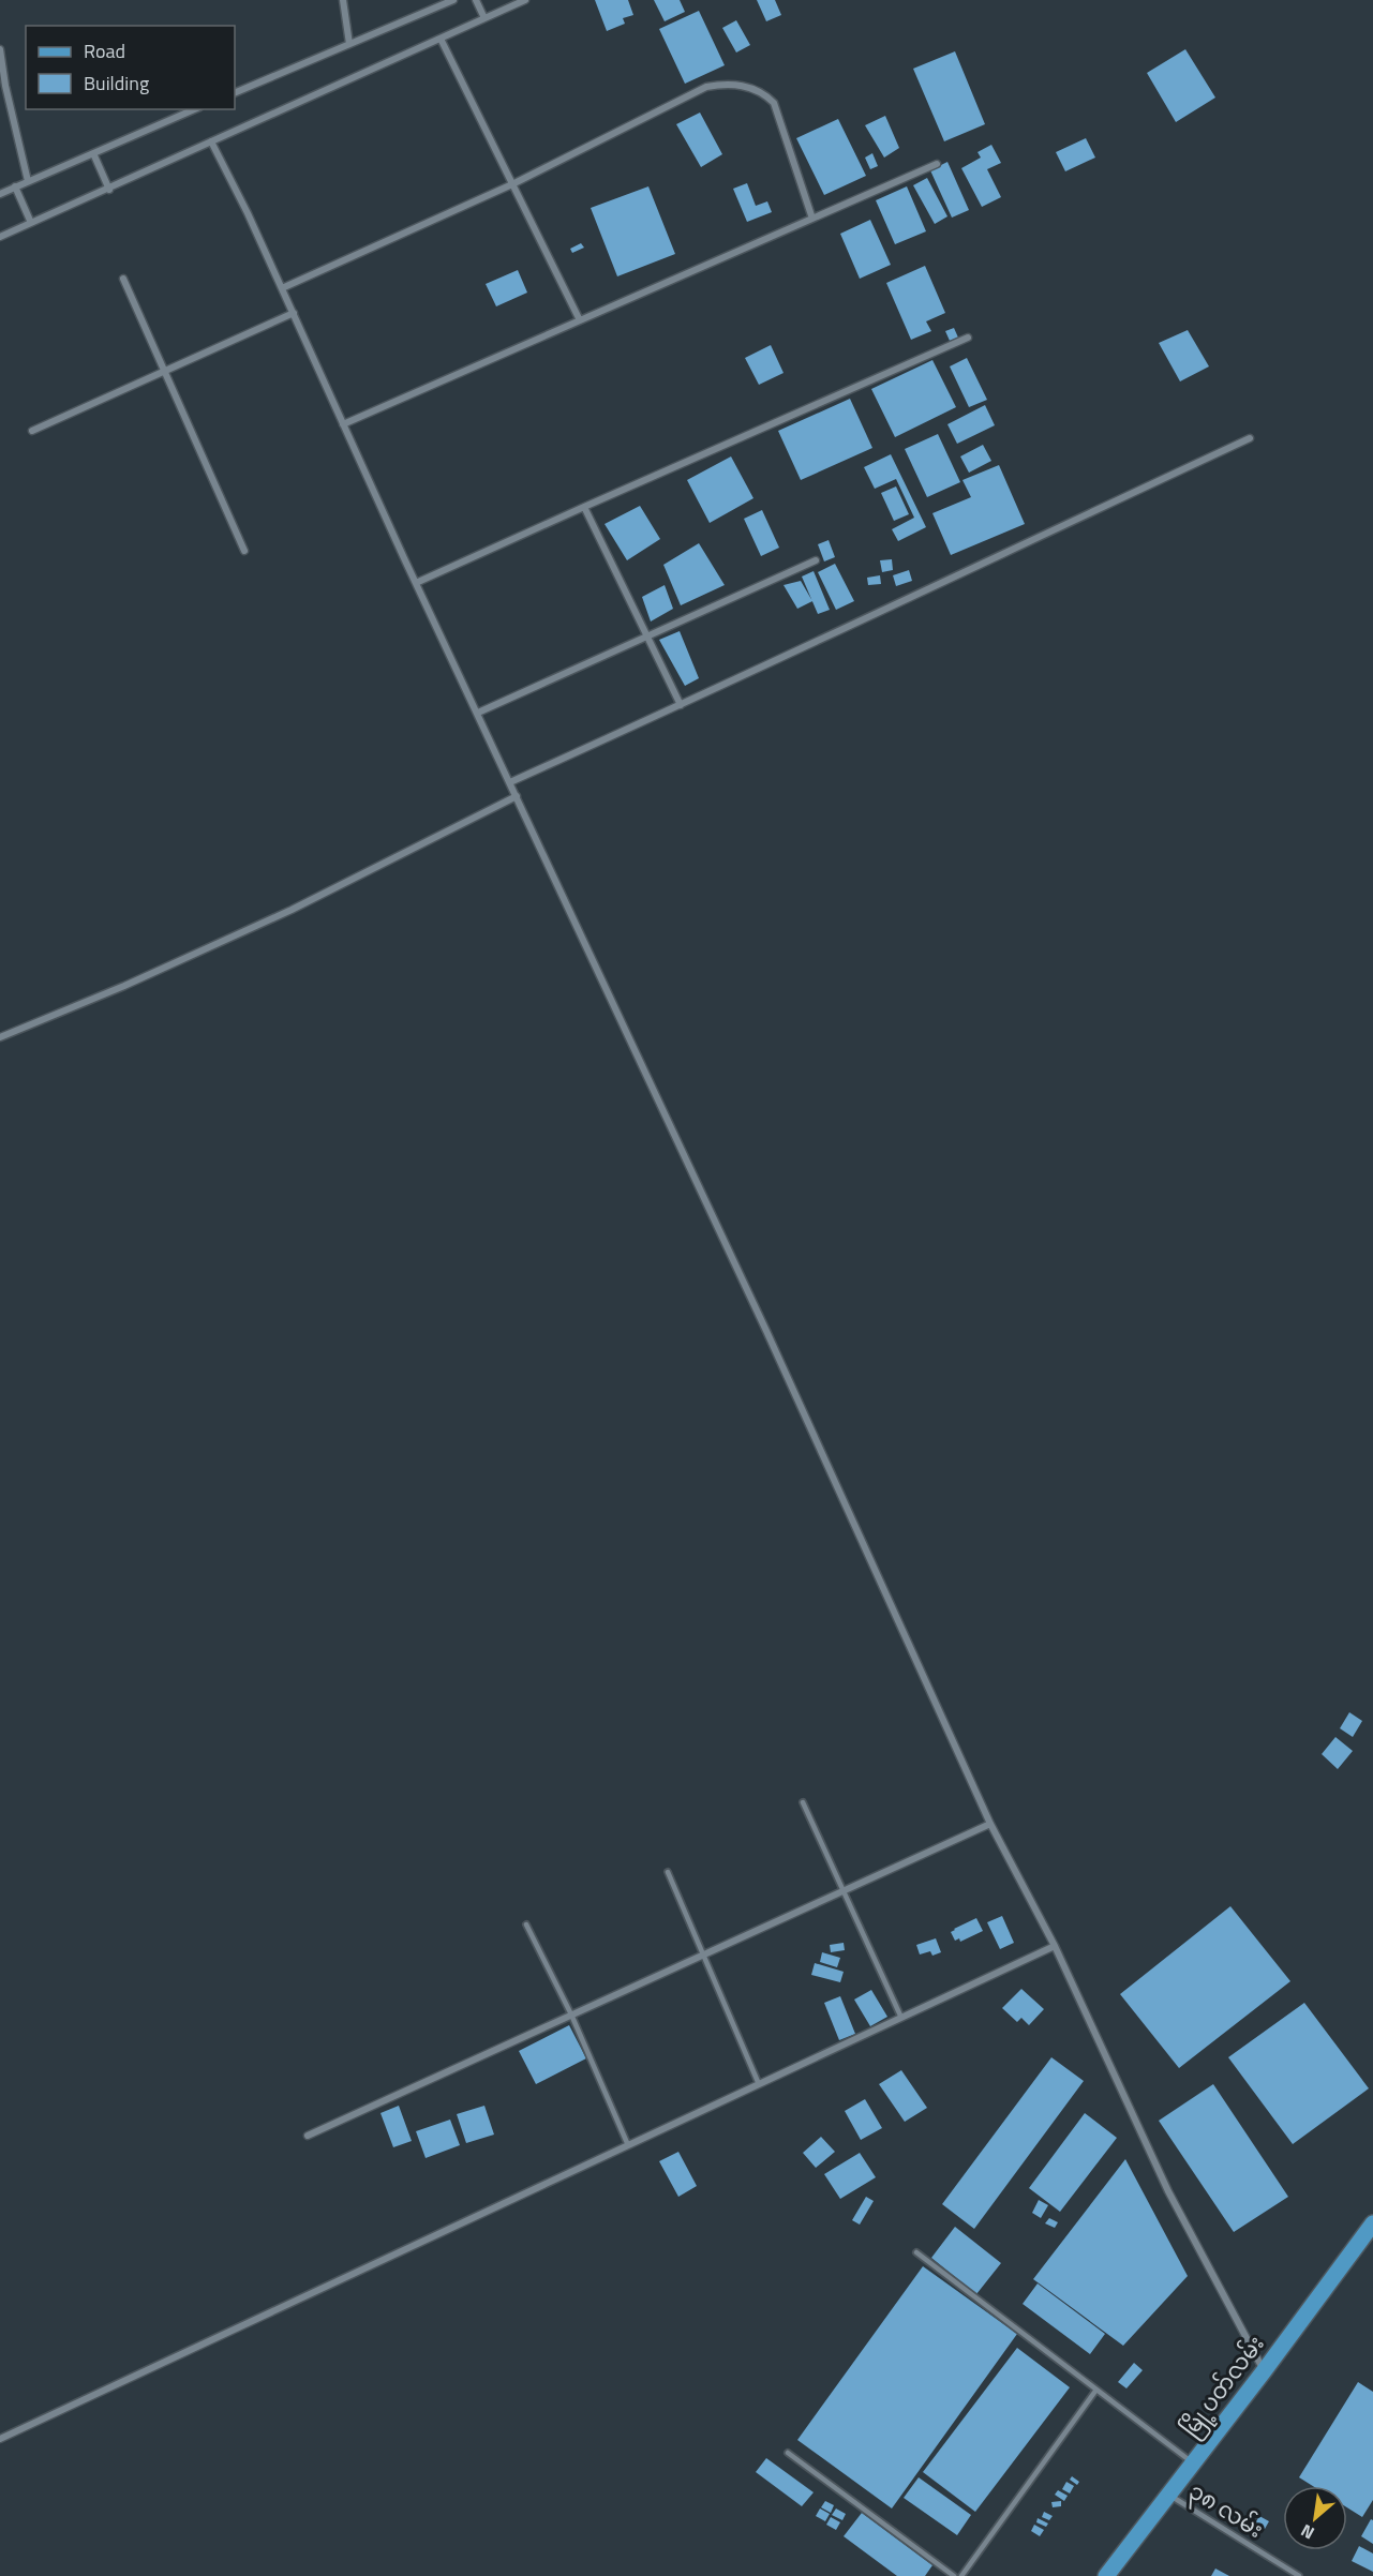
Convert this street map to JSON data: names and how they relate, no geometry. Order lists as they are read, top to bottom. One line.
{"streets":{"main road":["မြို့ပတ်လမ်း"],"lane":["၃၈ လမ်း"]},"crossings":[["မြို့ပတ်လမ်း","၃၈ လမ်း"]],"legend":["Road","Building"],"north":"bottom left"}
